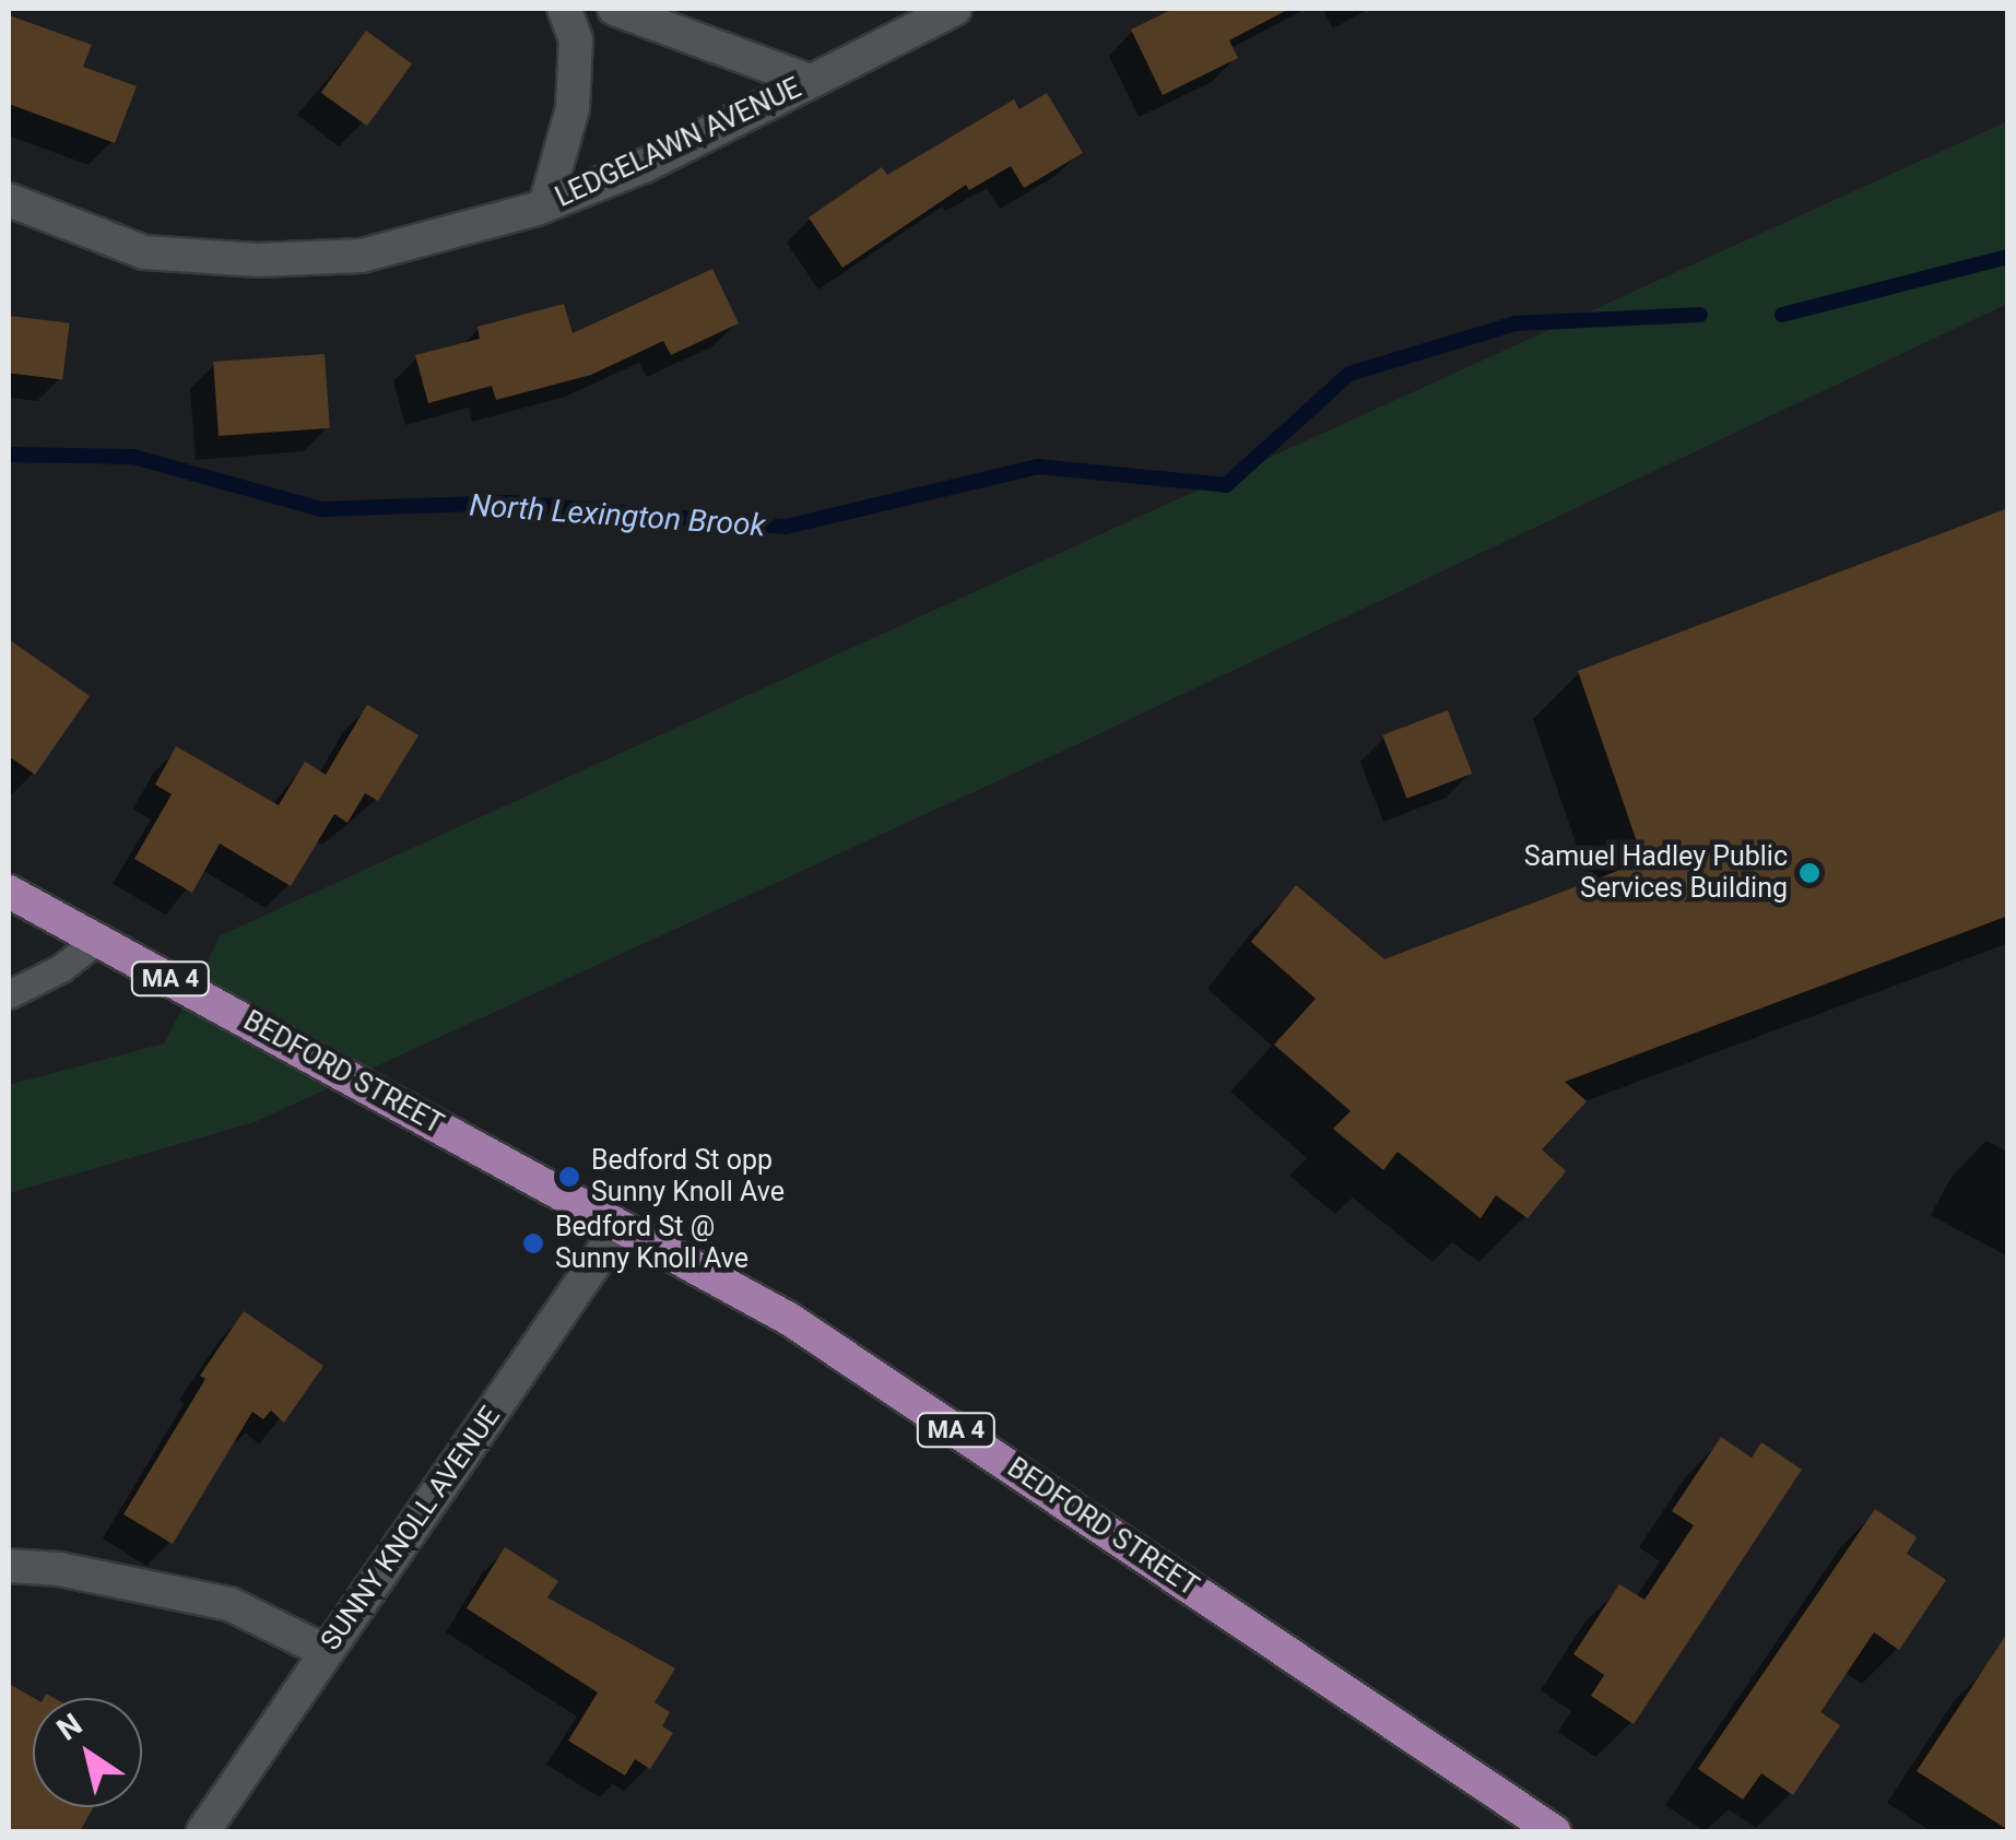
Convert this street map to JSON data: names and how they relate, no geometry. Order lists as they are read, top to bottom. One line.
{"streets":{"main road":["MA 4","BEDFORD STREET"],"street":["LEDGELAWN AVENUE","SUNNY KNOLL AVENUE"]},"crossings":[["BEDFORD STREET","SUNNY KNOLL AVENUE"]],"water":["North Lexington Brook"],"places":["Samuel Hadley Public Services Building","Bedford St opp Sunny Knoll Ave","Bedford St @ Sunny Knoll Ave"],"north":"top left"}
